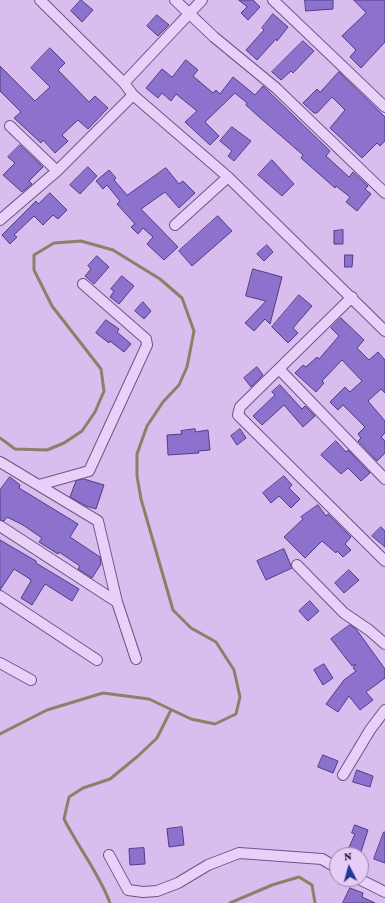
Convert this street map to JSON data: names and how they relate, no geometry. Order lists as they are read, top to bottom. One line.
{"north":"top"}
